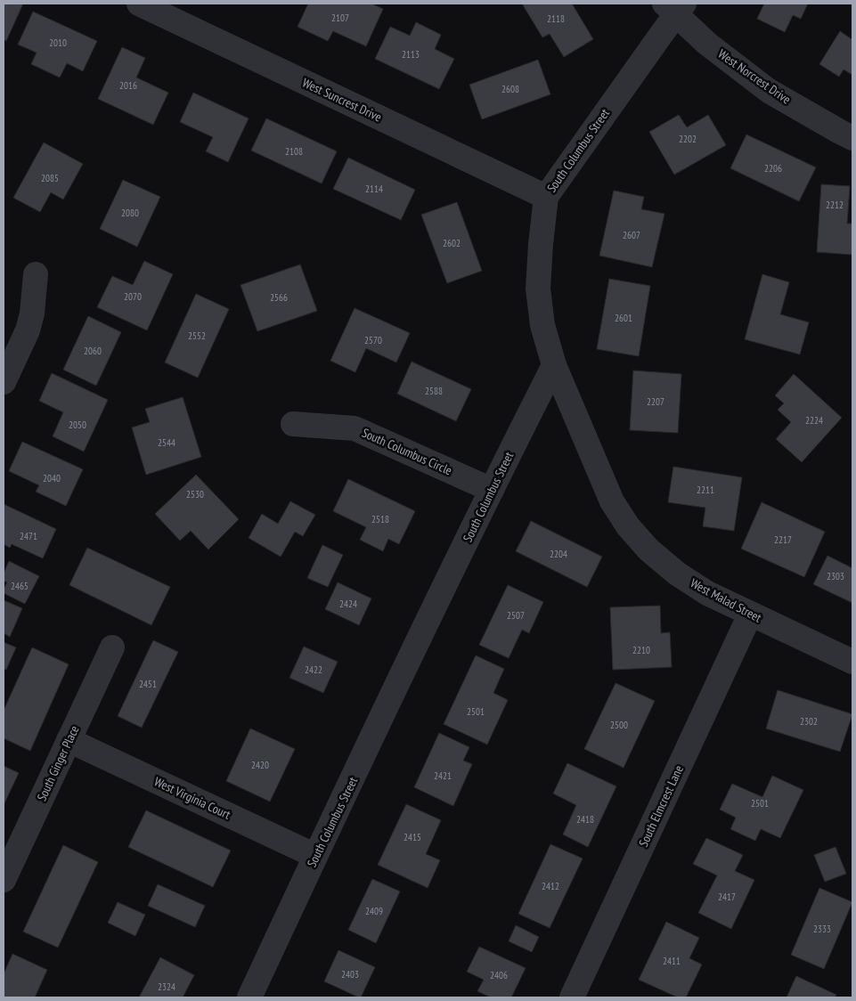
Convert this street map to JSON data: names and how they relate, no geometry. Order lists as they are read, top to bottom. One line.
{"streets":{"street":["West Norcrest Drive","West Suncrest Drive","South Columbus Street","South Columbus Circle","West Malad Street","South Ginger Place","West Virginia Court","South Elmcrest Lane"]},"crossings":[["West Norcrest Drive","South Columbus Street"],["West Suncrest Drive","South Columbus Street"],["South Columbus Street","South Columbus Circle"],["South Columbus Street","West Malad Street"],["South Columbus Street","West Virginia Court"],["West Malad Street","South Elmcrest Lane"],["South Ginger Place","West Virginia Court"]],"house_numbers":["2107","2118","2010","2113","2016","2608","2202","2108","2206","2085","2114","2212","2080","2607","2602","2070","2566","2601","2552","2570","2060","2588","2207","2224","2050","2544","2040","2211","2530","2518","2471","2217","2204","2303","2465","2424","2507","2210","2422","2451","2501","2302","2500","2420","2421","2501","2418","2415","2412","2417","2409","2333","2411","2403","2406","2324"]}
